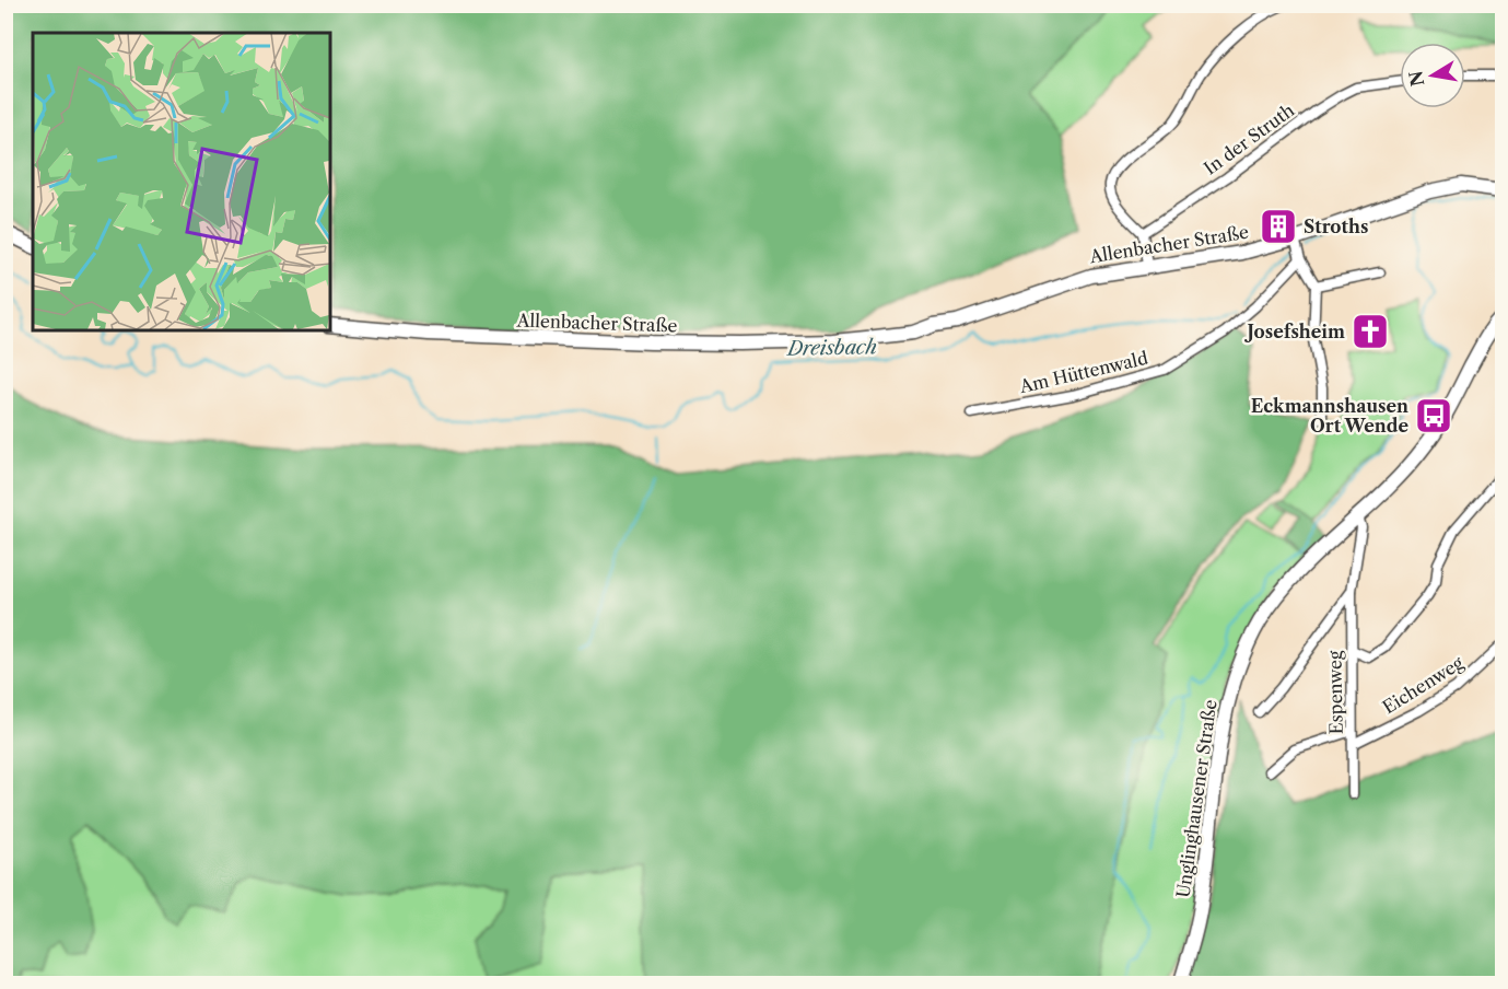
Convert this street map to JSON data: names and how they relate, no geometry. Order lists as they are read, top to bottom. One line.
{"streets":{"main road":["Allenbacher Straße","Unglinghausener Straße"],"street":["In der Struth","Am Hüttenwald","Eichenweg","Espenweg"]},"crossings":[["Allenbacher Straße","Am Hüttenwald"],["Eichenweg","Espenweg"],["Espenweg","Unglinghausener Straße"]],"water":["Dreisbach"],"places":{"building":["Stroths"],"church":["Josefsheim"],"bus stop":["Eckmannshausen Ort Wende"]},"north":"left"}
